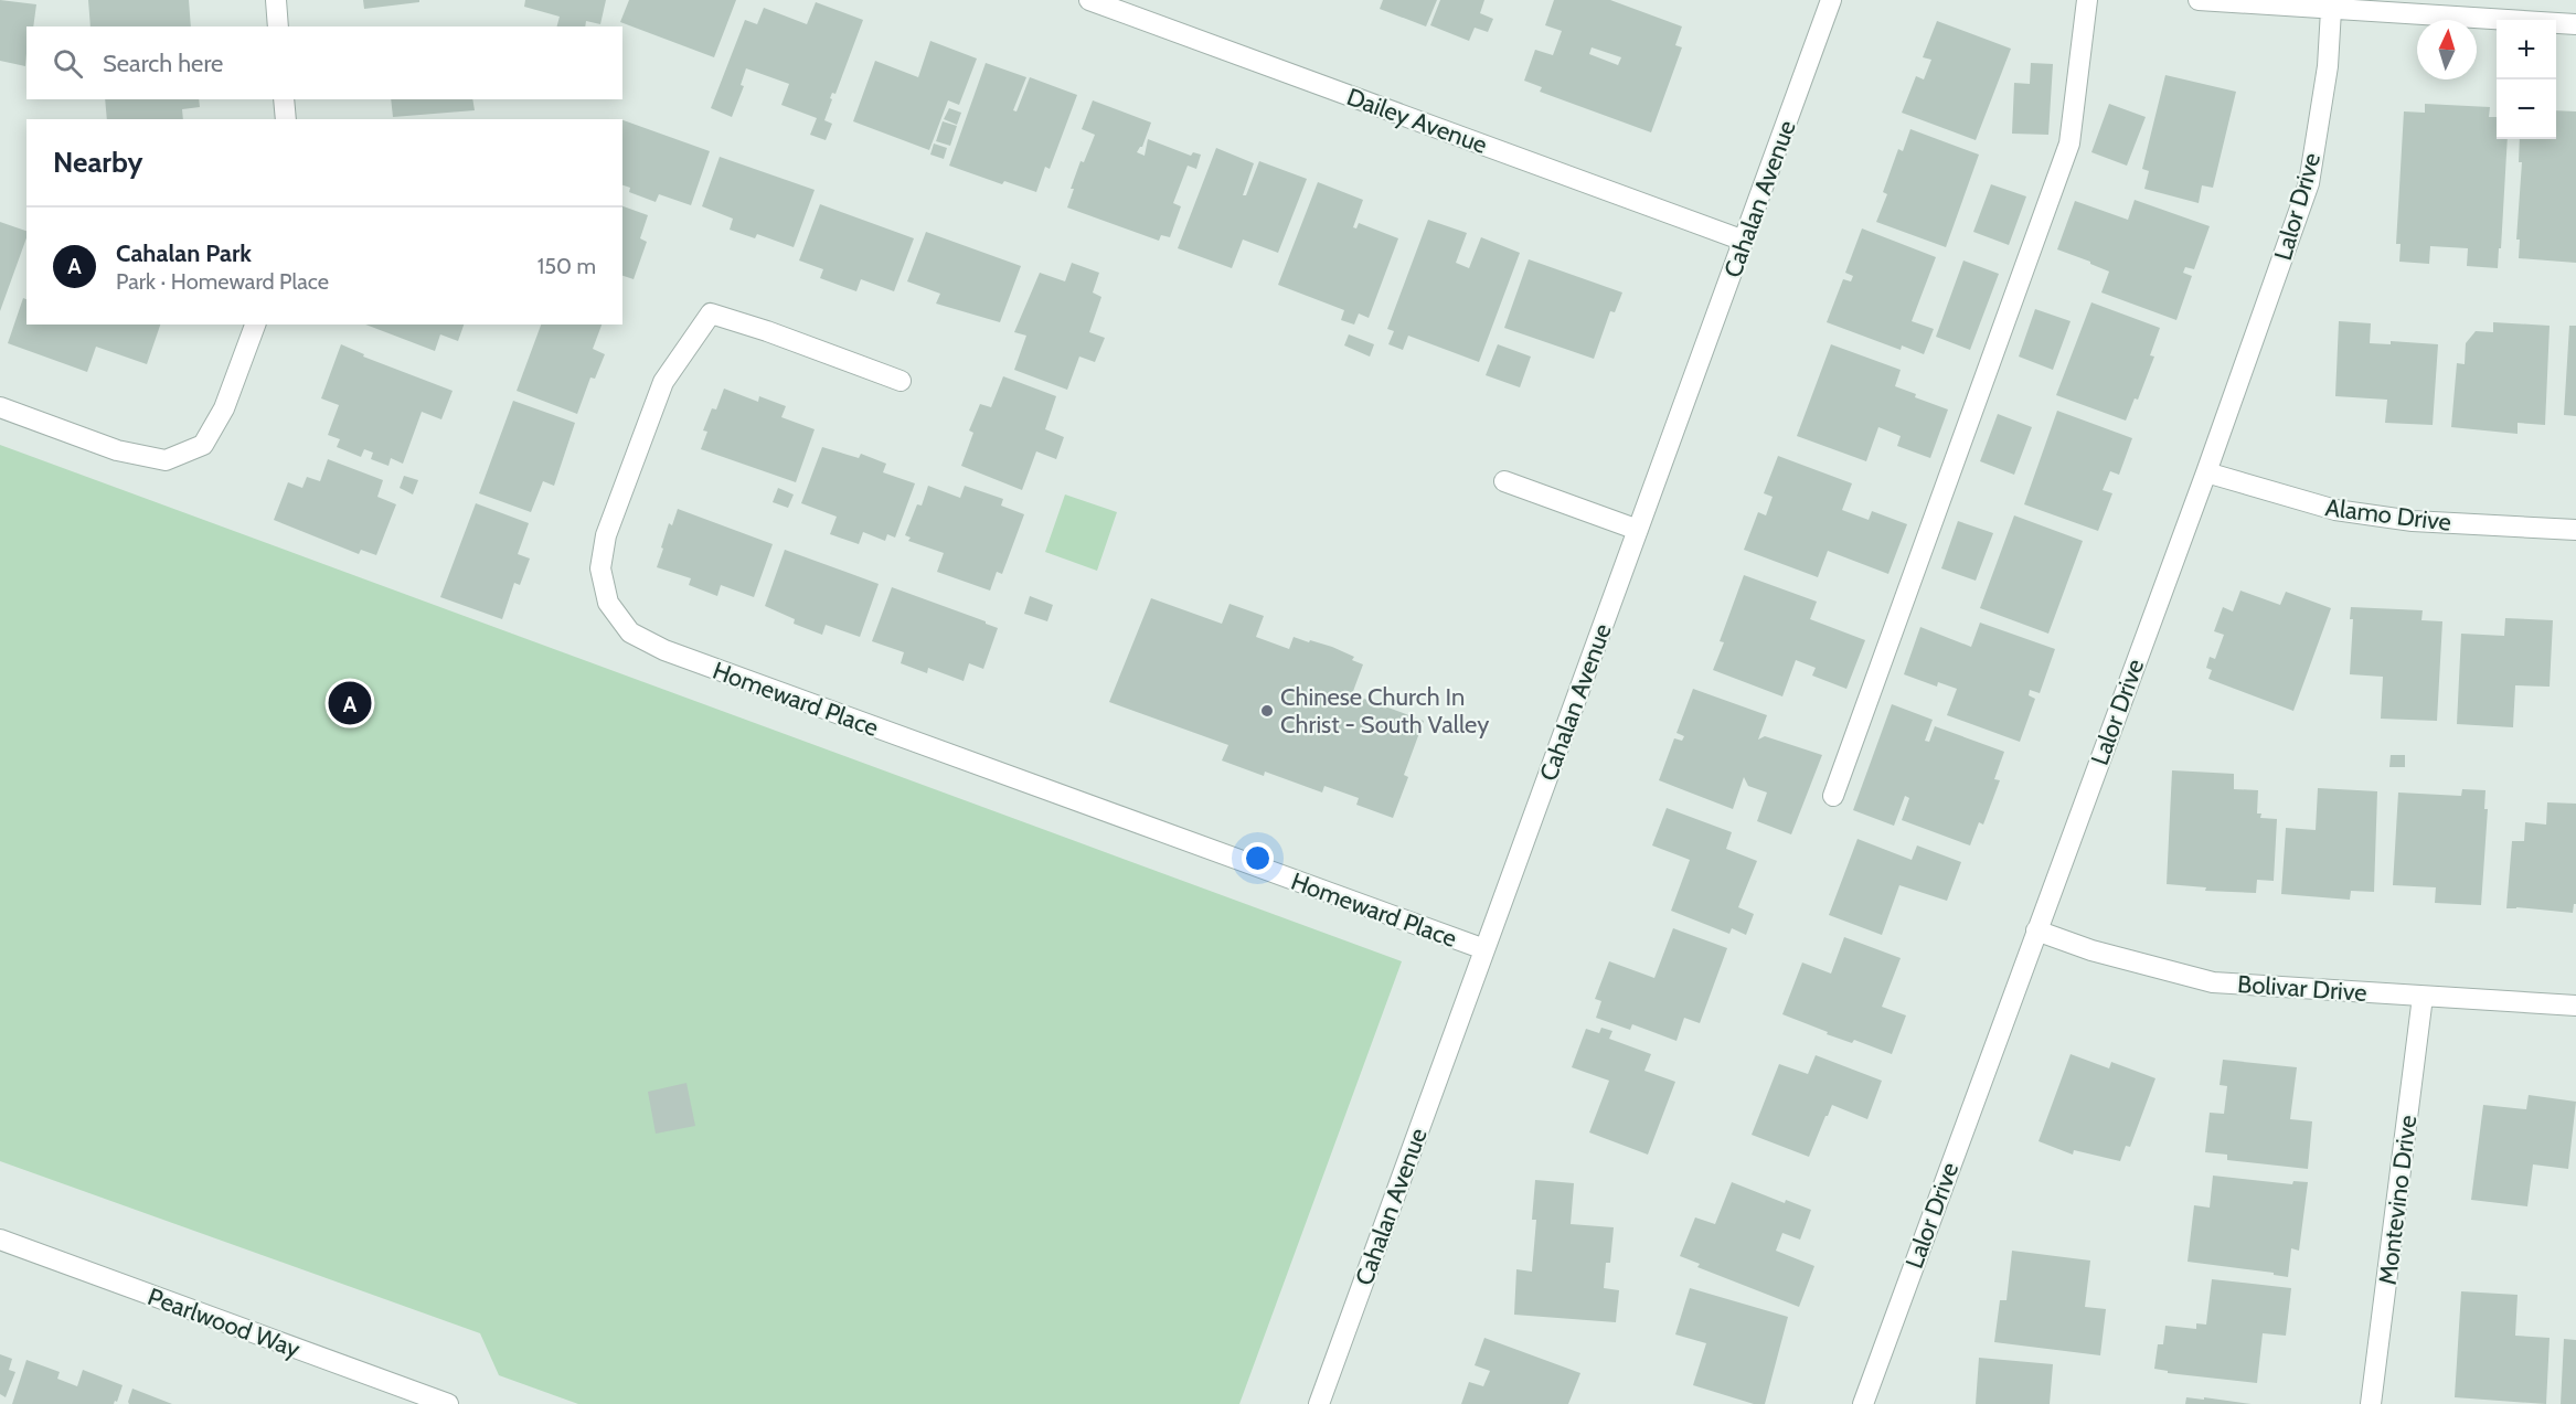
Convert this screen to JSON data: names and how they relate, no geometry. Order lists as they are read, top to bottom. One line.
{"streets":{"street":["Dailey Avenue","Cahalan Avenue","Lalor Drive","Alamo Drive","Homeward Place","Bolivar Drive","Montevino Drive","Pearlwood Way"]},"crossings":[["Dailey Avenue","Cahalan Avenue"],["Cahalan Avenue","Homeward Place"],["Lalor Drive","Alamo Drive"],["Lalor Drive","Bolivar Drive"],["Bolivar Drive","Montevino Drive"]],"places":["Chinese Church In Christ - South Valley"],"north":"top","page":{"map_buttons":["+","−"],"search":"Search here","heading":"Nearby","list":[{"mark":"A","name":"Cahalan Park","note":"Park · Homeward Place","value":"150 m"}],"pins":"A"}}
